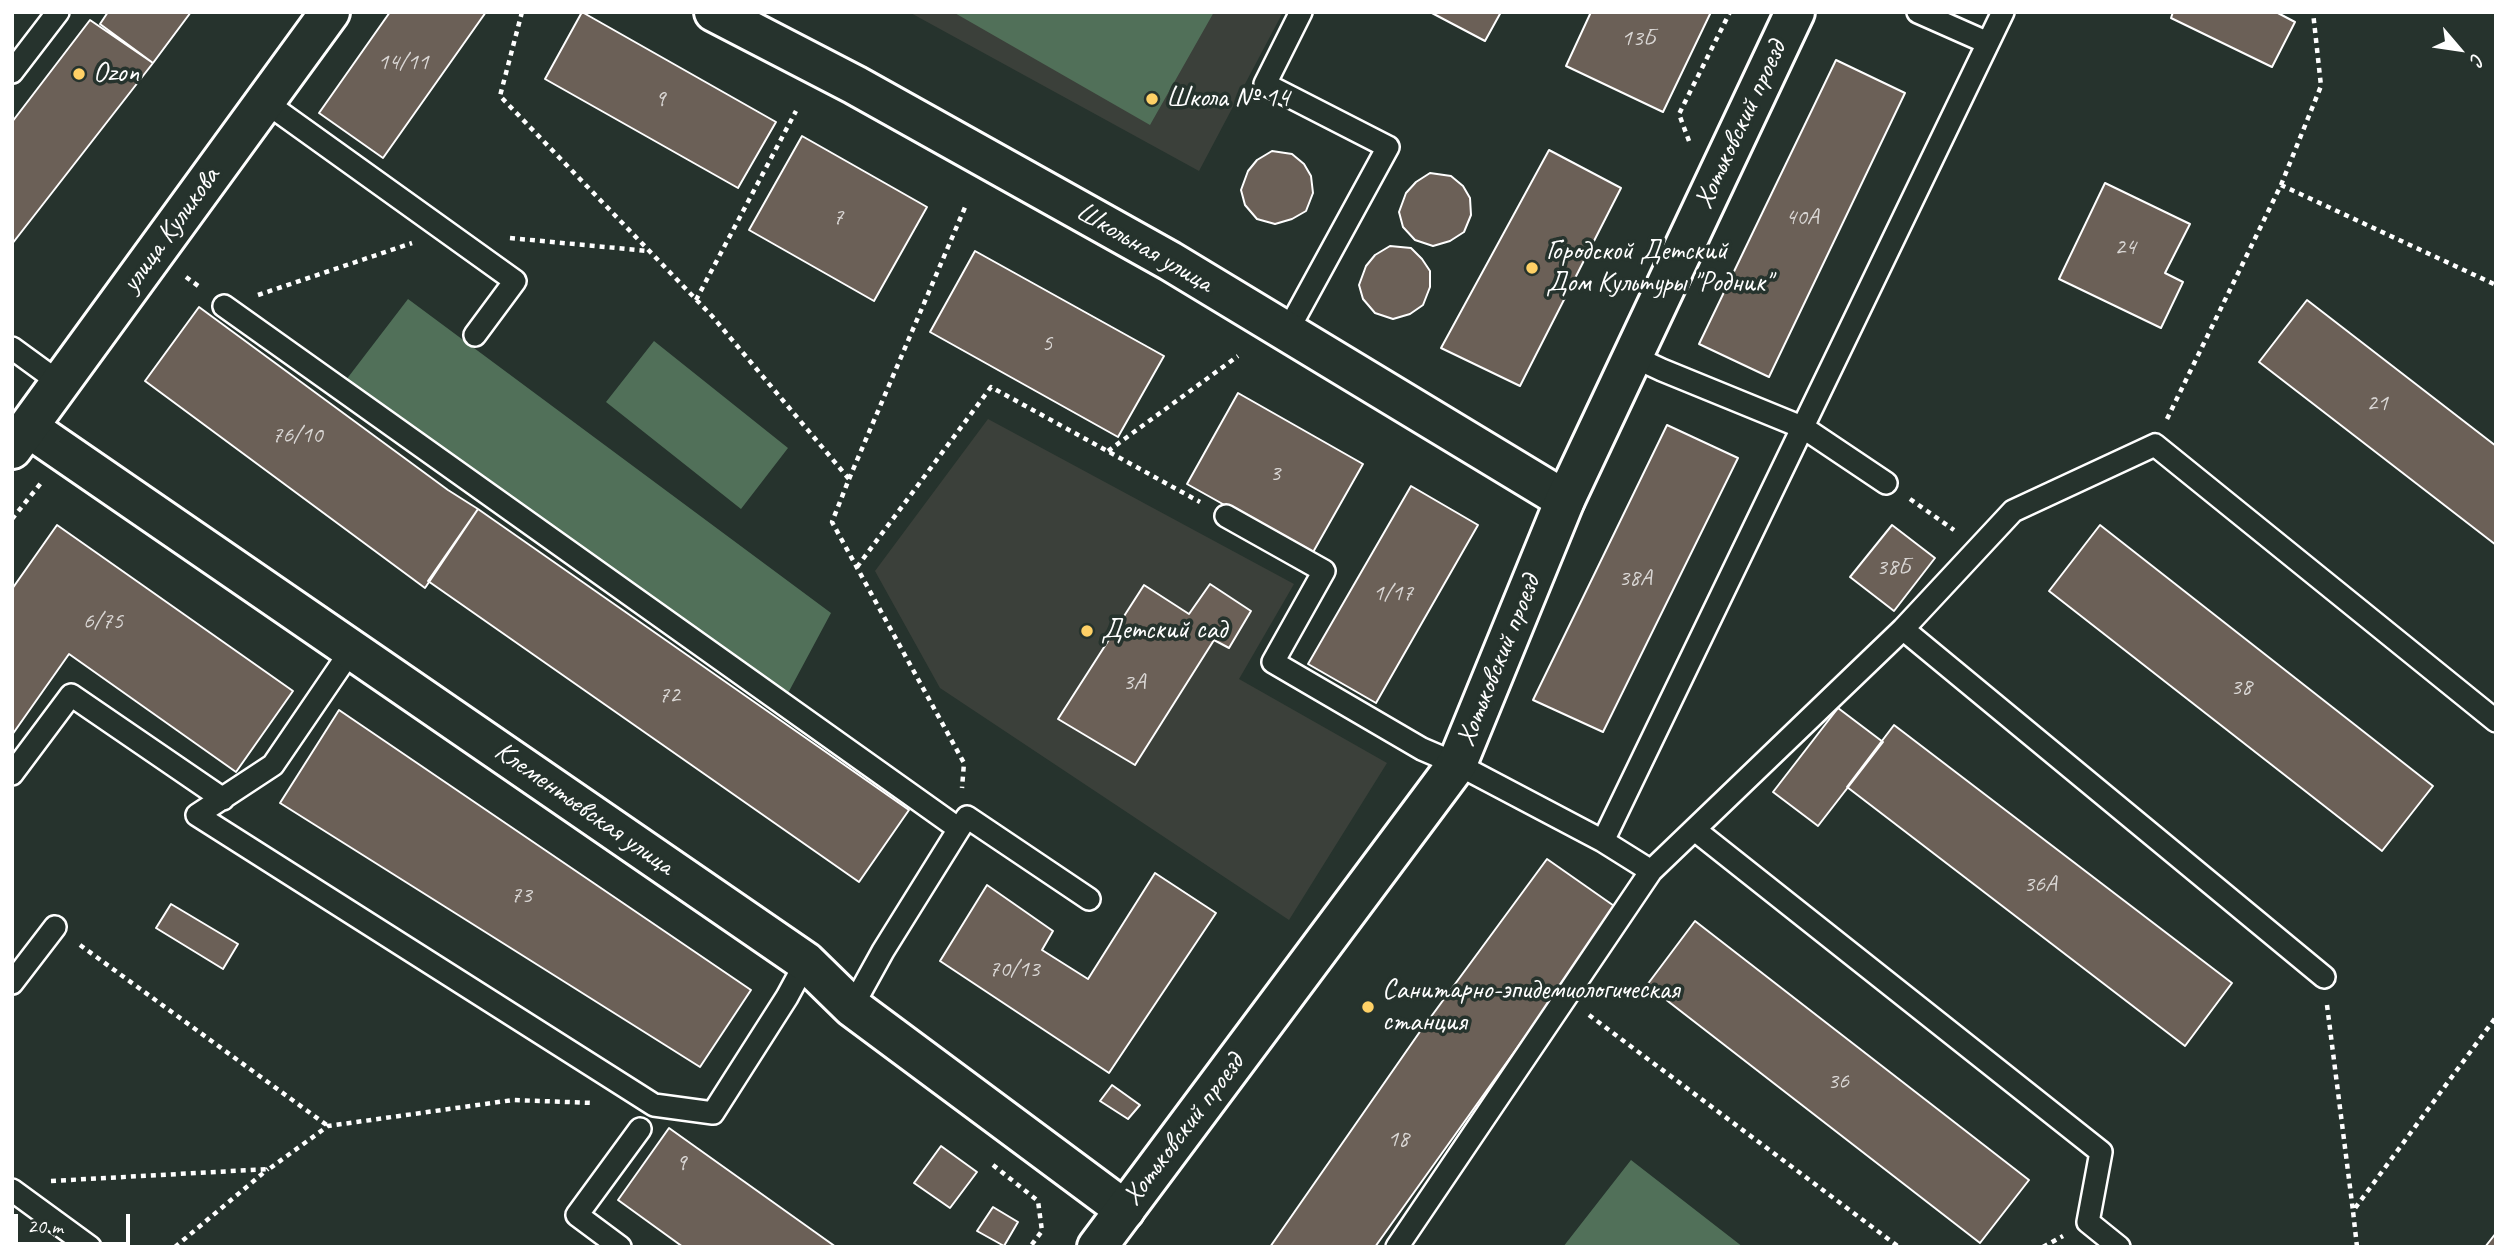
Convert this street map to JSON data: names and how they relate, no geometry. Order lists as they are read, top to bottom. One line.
{"streets":{"street":["Хотьковский проезд","улица Куликова","Школьная улица","Клементьевская улица"]},"crossings":[["Хотьковский проезд","Школьная улица"],["Хотьковский проезд","Клементьевская улица"],["улица Куликова","Клементьевская улица"]],"places":["Ozon","Школа № 14","Городской Детский Дом Культуры \"Родник\"","Детский сад","Санитарно-эпидемиологическая станция"],"house_numbers":["13Б","14/11","9","7","40А","24","5","21","76/10","3","38Б","38А","1/17","6/75","3А","38","72","36А","73","70/13","36","18","9"],"scale_bar":"20 m","north":"bottom right"}
